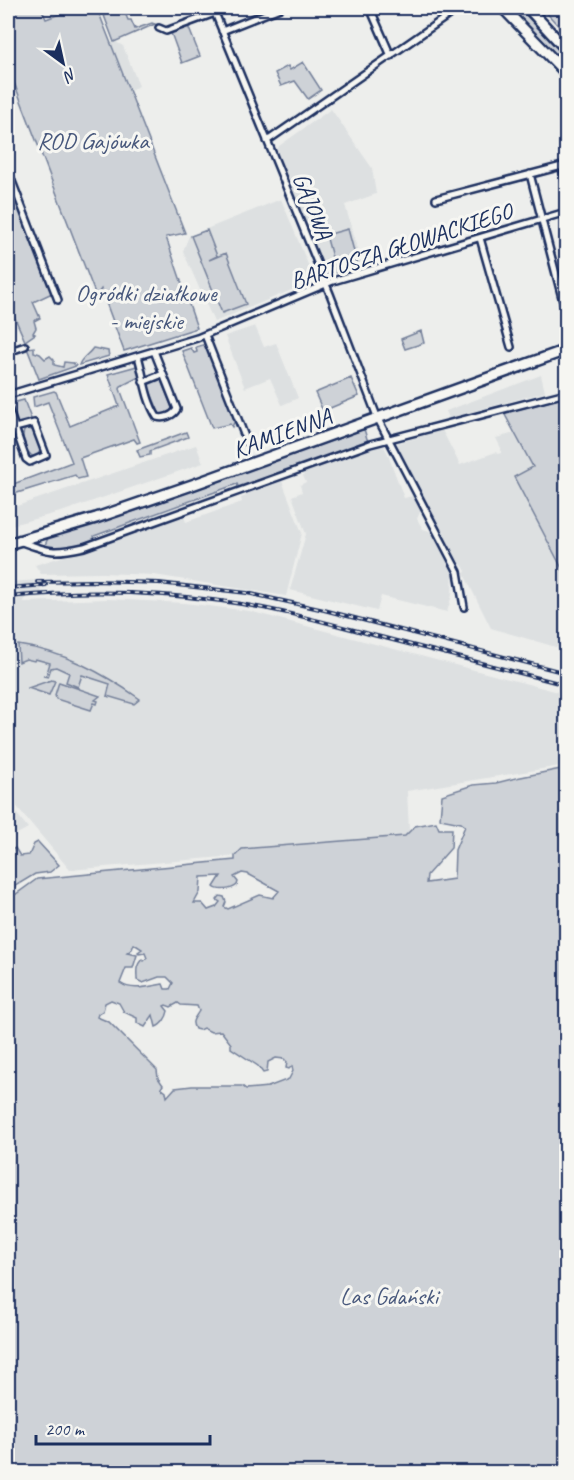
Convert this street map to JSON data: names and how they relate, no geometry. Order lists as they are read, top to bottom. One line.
{"streets":{"main road":["KAMIENNA"],"street":["GAJOWA","BARTOSZA GŁOWACKIEGO"]},"crossings":[["GAJOWA","BARTOSZA GŁOWACKIEGO"],["GAJOWA","KAMIENNA"]],"parks":["ROD Gajówka","Ogródki działkowe - miejskie","Las Gdański"],"scale_bar":"200 m","north":"bottom right"}
